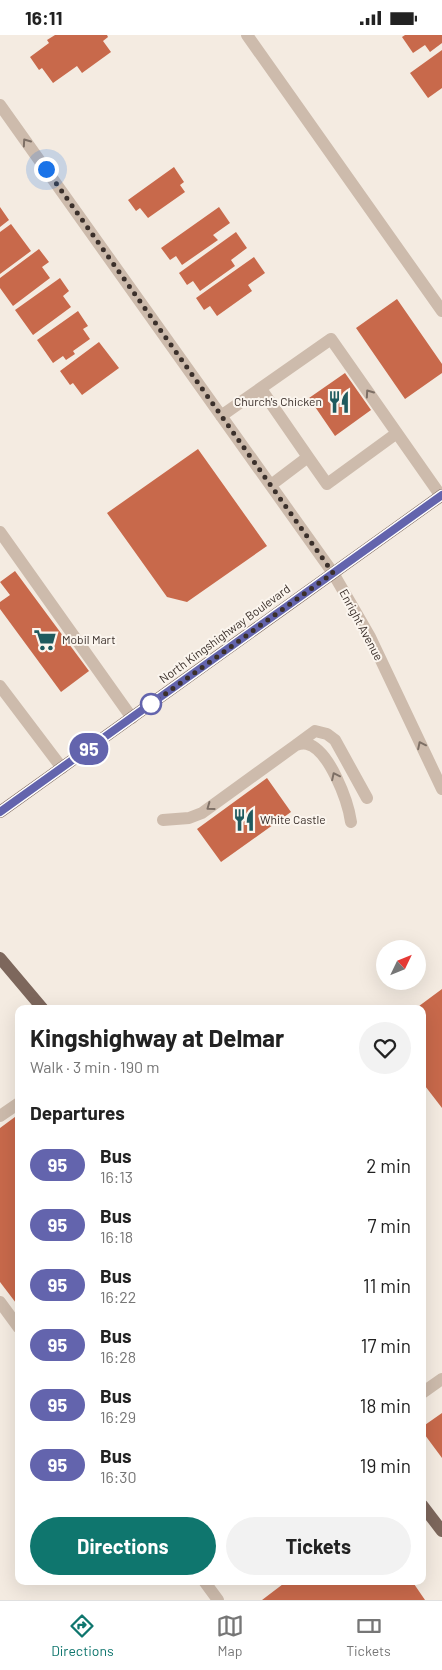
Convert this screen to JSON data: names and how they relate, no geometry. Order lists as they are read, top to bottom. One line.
{"streets":{"main road":["North Kingshighway Boulevard"],"street":["Enright Avenue"]},"crossings":[["Enright Avenue","North Kingshighway Boulevard"]],"one_way":["Enright Avenue"],"places":{"restaurant":["Church's Chicken","White Castle"],"supermarket":["Mobil Mart"]},"lines":["bus line 95"],"north":"top right","page":{"status":"16:11","on_map":"95","heading":[["Kingshighway at Delmar","Walk · 3 min · 190 m"],"Departures"],"list":[{"mark":"95","name":"Bus","note":"16:13","value":"2 min"},{"mark":"95","name":"Bus","note":"16:18","value":"7 min"},{"mark":"95","name":"Bus","note":"16:22","value":"11 min"},{"mark":"95","name":"Bus","note":"16:28","value":"17 min"},{"mark":"95","name":"Bus","note":"16:29","value":"18 min"},{"mark":"95","name":"Bus","note":"16:30","value":"19 min"}],"buttons":["Directions","Tickets"],"tabs":["Directions","Map","Tickets"]}}
